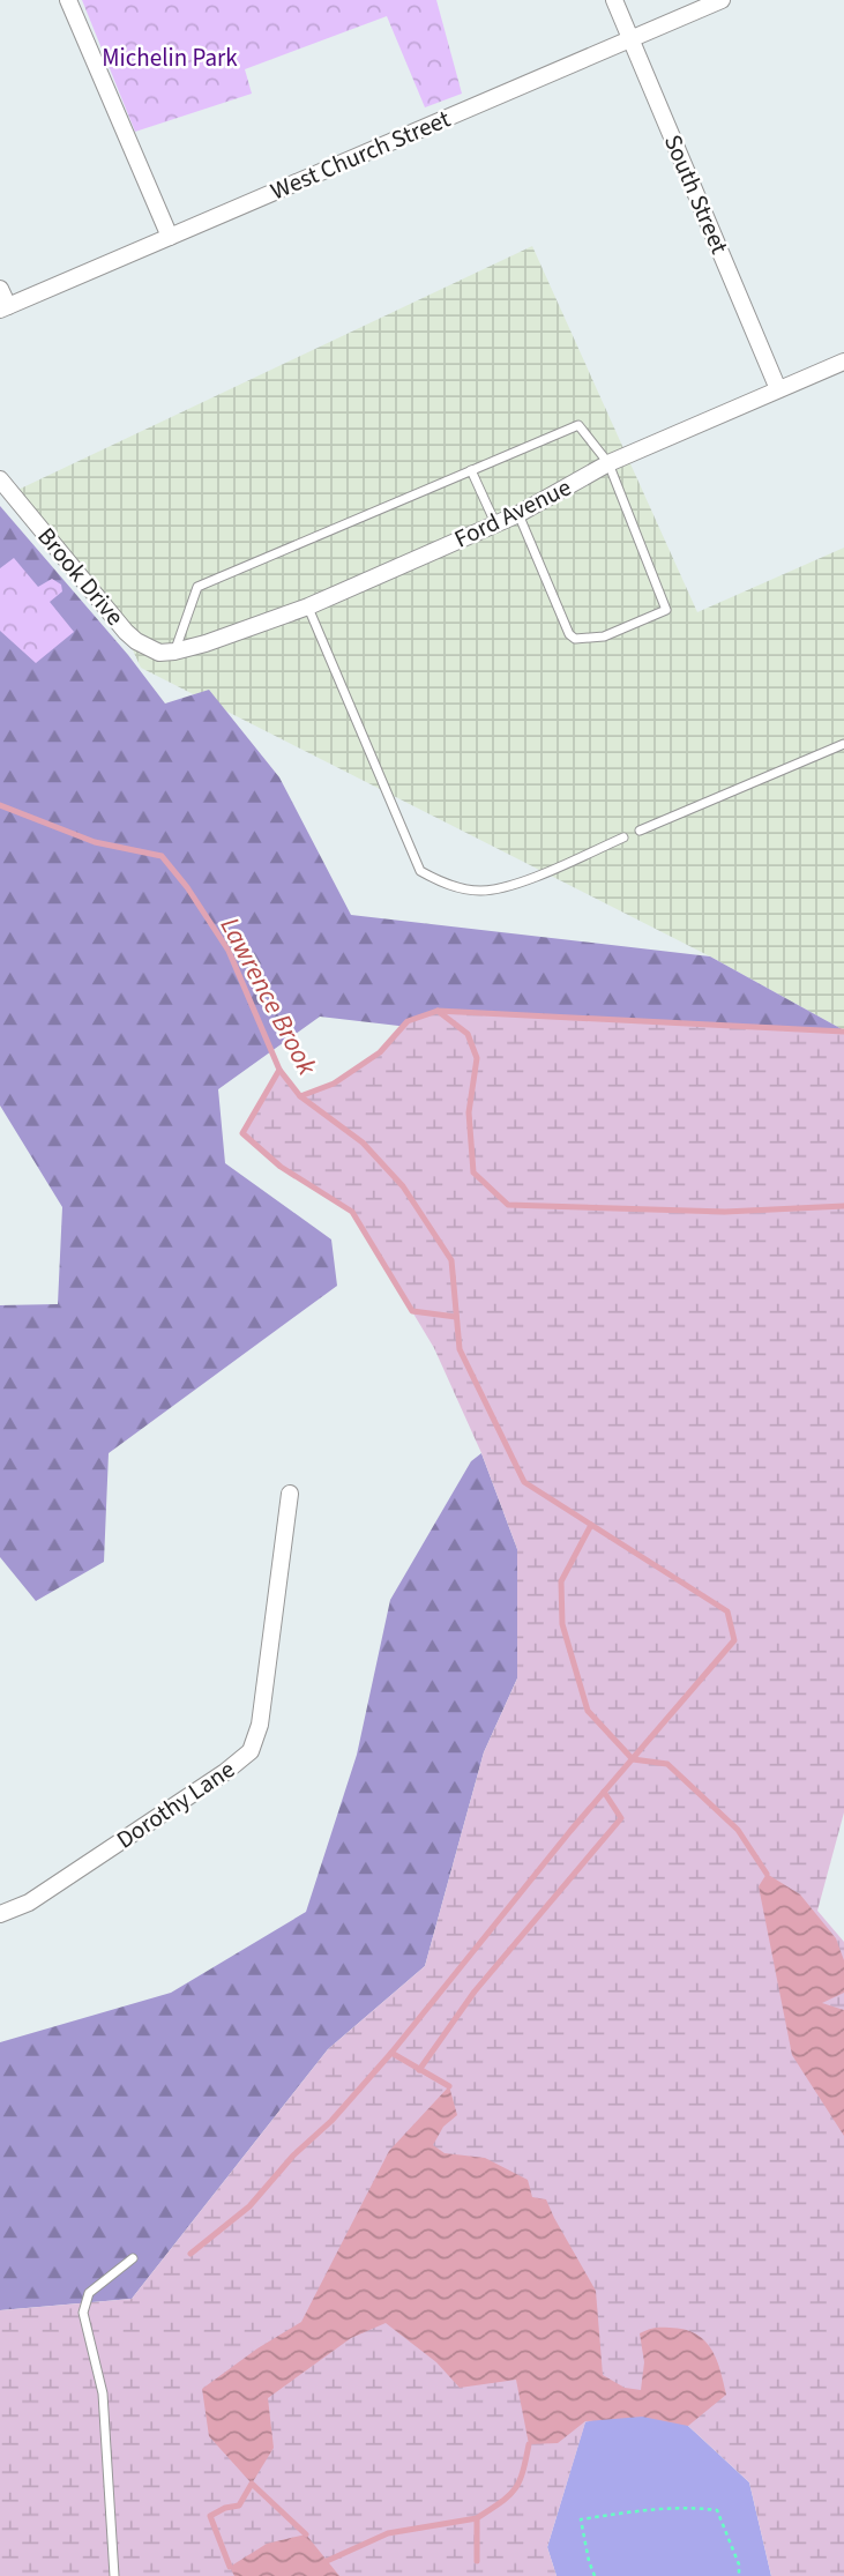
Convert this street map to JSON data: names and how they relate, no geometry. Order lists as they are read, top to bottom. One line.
{"streets":{"street":["West Church Street","South Street","Ford Avenue","Brook Drive","Dorothy Lane"]},"crossings":[["West Church Street","South Street"],["South Street","Ford Avenue"],["Ford Avenue","Brook Drive"]],"water":["Lawrence Brook"],"parks":["Michelin Park"]}
